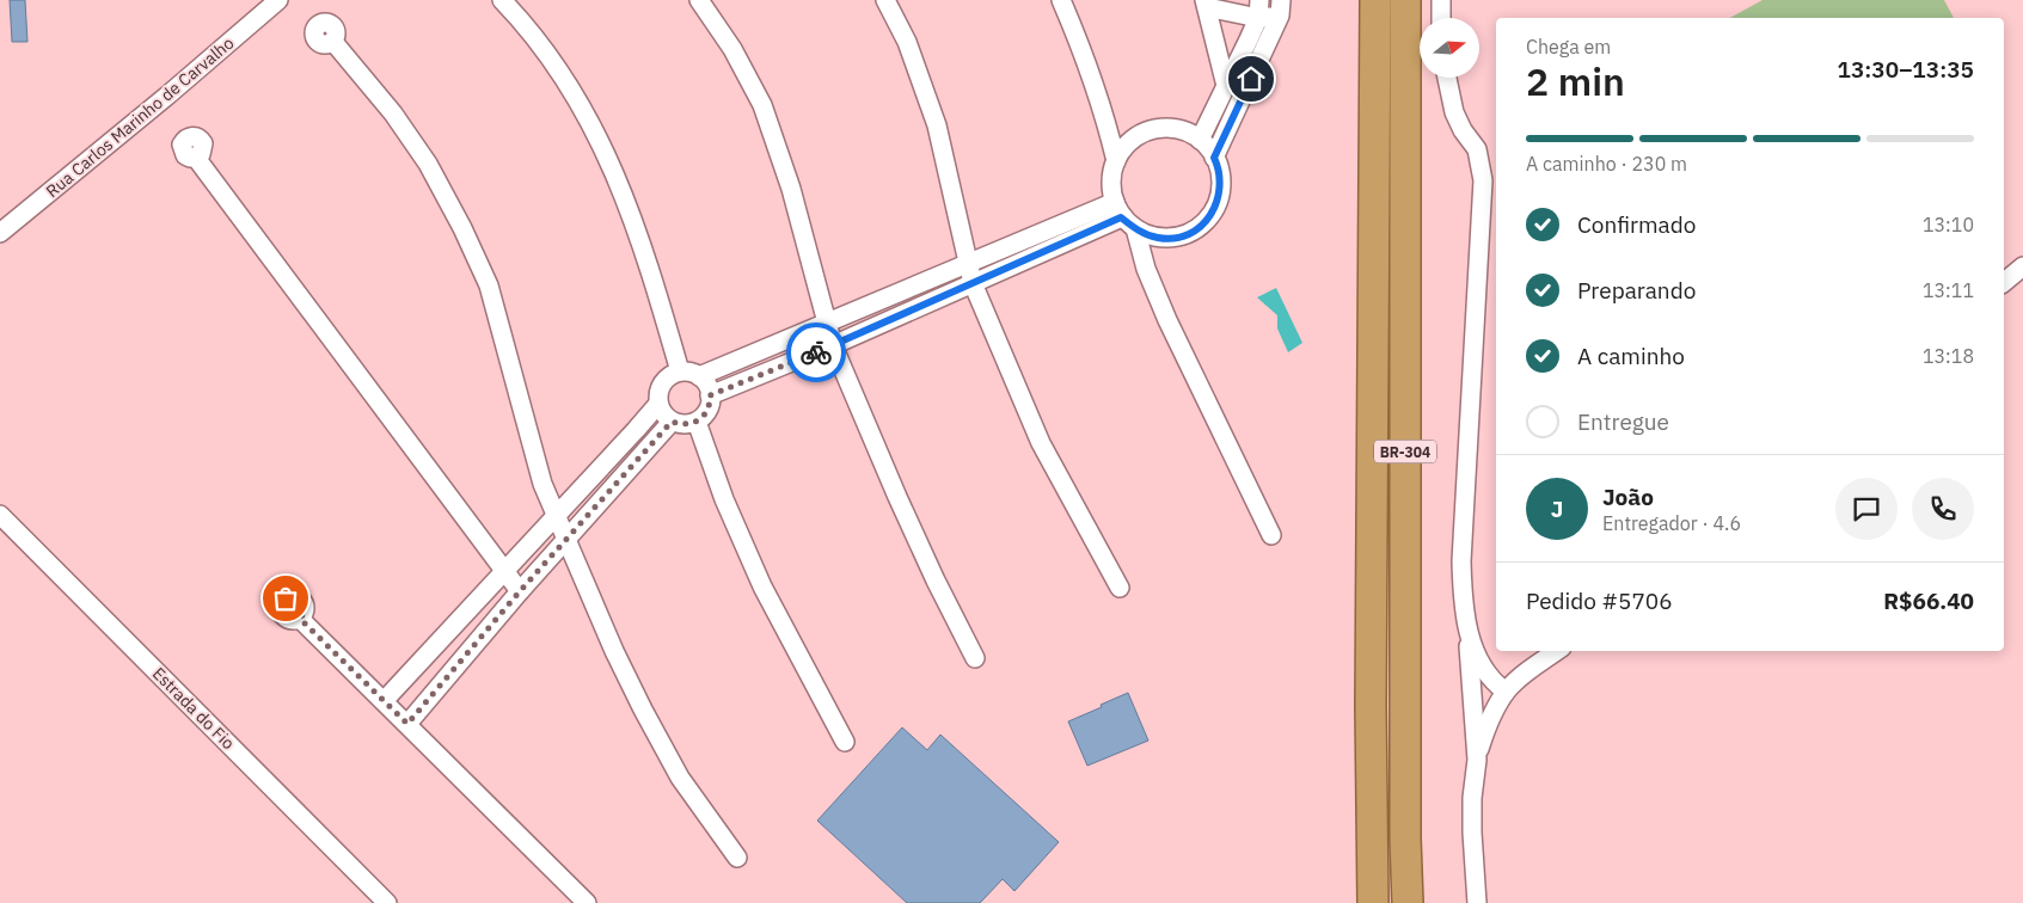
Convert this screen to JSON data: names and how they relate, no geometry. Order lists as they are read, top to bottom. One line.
{"streets":{"highway":["BR-304"],"street":["Rua Carlos Marinho de Carvalho","Estrada do Fio"]},"north":"right","page":{"heading":["2 min","Chega em","13:30–13:35"],"panel":["João","Entregador · 4.6","Pedido #5706","R$66.40"],"bar":"A caminho · 230 m","list":[["Confirmado","13:10"],["Preparando","13:11"],["A caminho","13:18"],"Entregue"],"round":"J"}}
